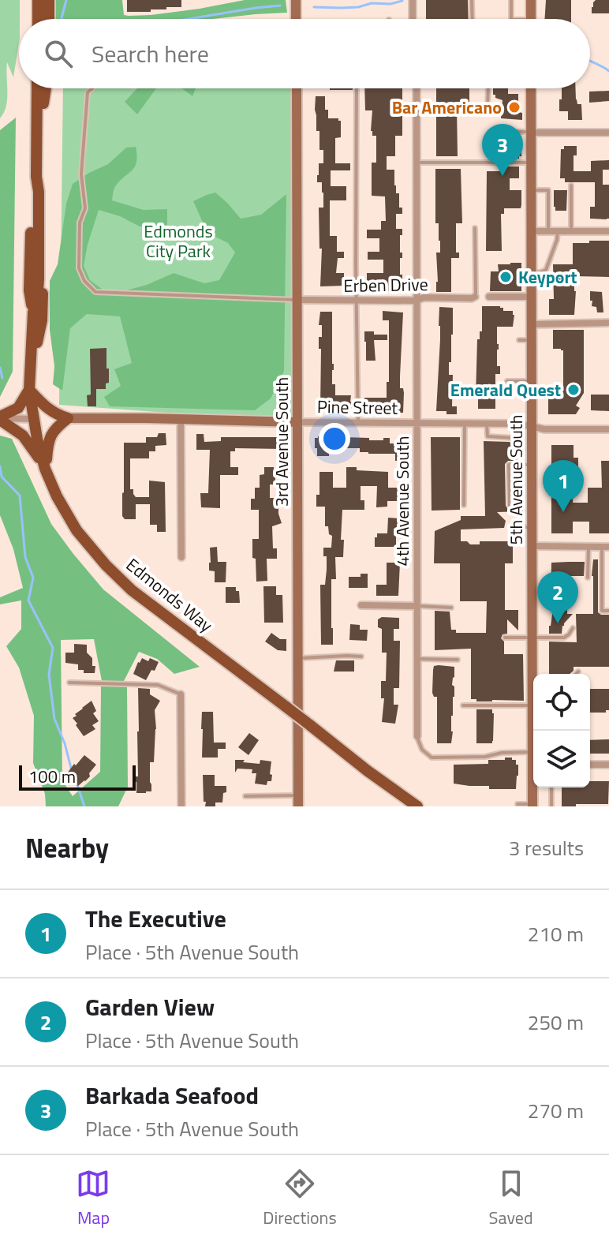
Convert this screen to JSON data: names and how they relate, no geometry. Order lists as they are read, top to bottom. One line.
{"streets":{"main road":["Edmonds Way"],"street":["Erben Drive","Pine Street","3rd Avenue South","5th Avenue South","4th Avenue South"]},"crossings":[["Erben Drive","3rd Avenue South"],["Erben Drive","4th Avenue South"],["Pine Street","3rd Avenue South"],["Pine Street","5th Avenue South"],["Pine Street","4th Avenue South"]],"parks":["Edmonds City Park"],"places":["Bar Americano","Keyport","Emerald Quest"],"scale_bar":"100 m","page":{"search":"Search here","pins":["3","1","2"],"scale":"100 m","heading":["Nearby","3 results"],"list":[{"mark":"1","name":"The Executive","note":"Place · 5th Avenue South","value":"210 m"},{"mark":"2","name":"Garden View","note":"Place · 5th Avenue South","value":"250 m"},{"mark":"3","name":"Barkada Seafood","note":"Place · 5th Avenue South","value":"270 m"}],"nav":["Map","Directions","Saved"]}}
